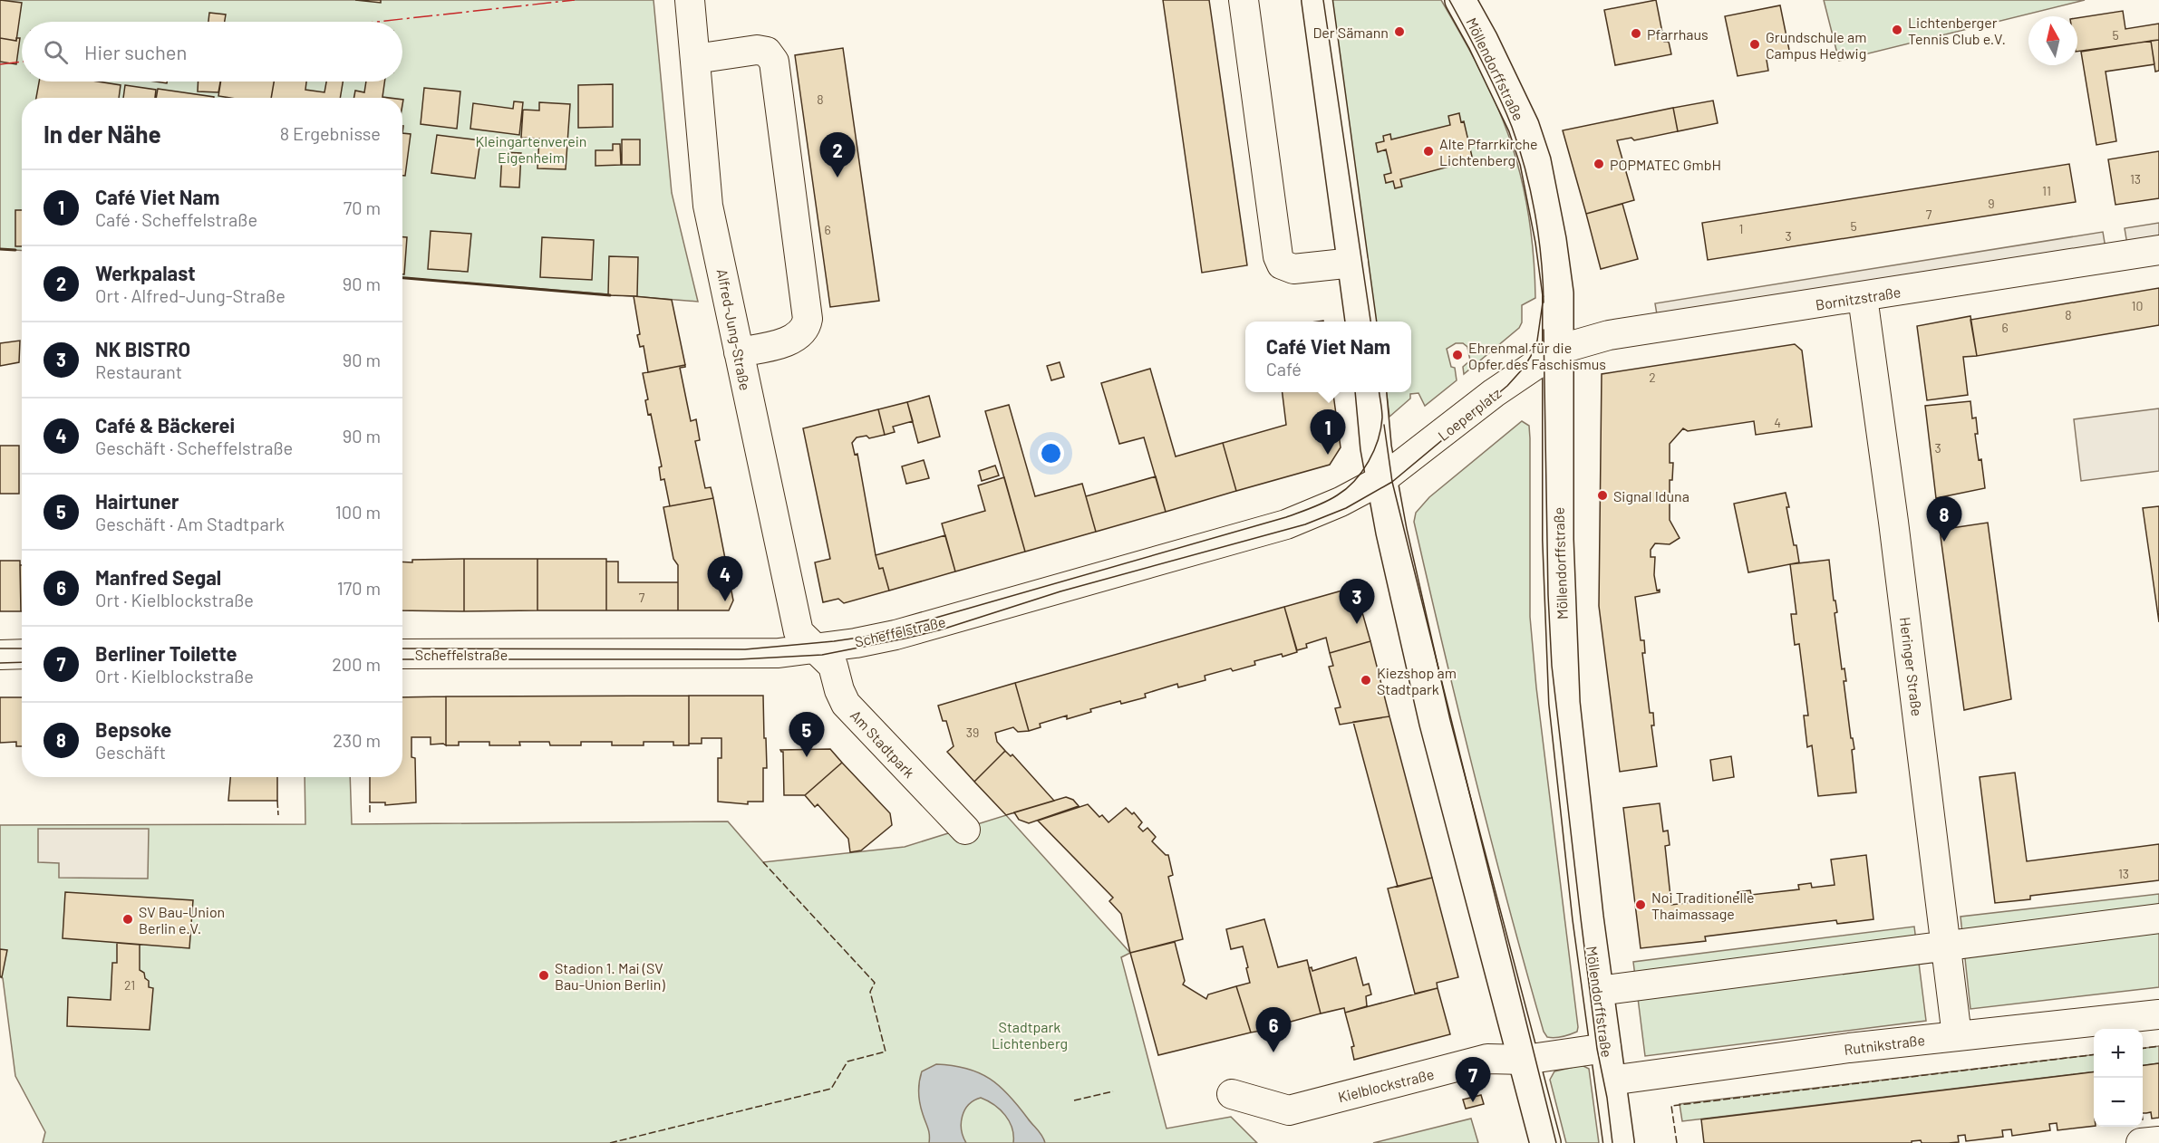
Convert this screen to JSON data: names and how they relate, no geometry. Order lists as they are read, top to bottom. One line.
{"streets":{"main road":["Möllendorffstraße"],"street":["Bornitzstraße","Alfred-Jung-Straße","Loeperplatz","Scheffelstraße","Heringer Straße","Am Stadtpark","Rutnikstraße","Kielblockstraße"]},"crossings":[["Möllendorffstraße","Bornitzstraße"],["Möllendorffstraße","Loeperplatz"],["Möllendorffstraße","Rutnikstraße"],["Möllendorffstraße","Kielblockstraße"],["Bornitzstraße","Loeperplatz"],["Bornitzstraße","Heringer Straße"],["Alfred-Jung-Straße","Scheffelstraße"],["Alfred-Jung-Straße","Am Stadtpark"],["Loeperplatz","Scheffelstraße"],["Scheffelstraße","Am Stadtpark"],["Heringer Straße","Rutnikstraße"]],"parks":["Kleingartenverein Eigenheim","Stadtpark Lichtenberg"],"places":["Lichtenberger Tennis Club e.V.","Der Sämann","Pfarrhaus","Grundschule am Campus Hedwig","Alte Pfarrkirche Lichtenberg","POPMATEC GmbH","Ehrenmal für die Opfer des Faschismus","Signal Iduna","Kiezshop am Stadtpark","Noi Traditionelle Thaimassage","SV Bau-Union Berlin e.V.","Stadion 1. Mai (SV Bau-Union Berlin)"],"house_numbers":["5","8","13","11","9","7","5","1","6","3","10","8","6","2","4","3","7","39","13","21"],"north":"top","page":{"search":"Hier suchen","heading":["In der Nähe","8 Ergebnisse"],"pins":["2","1","8","4","3","5","6","7"],"list":[{"mark":"1","name":"Café Viet Nam","note":"Café · Scheffelstraße","value":"70 m"},{"mark":"2","name":"Werkpalast","note":"Ort · Alfred-Jung-Straße","value":"90 m"},{"mark":"3","name":"NK BISTRO","note":"Restaurant","value":"90 m"},{"mark":"4","name":"Café & Bäckerei","note":"Geschäft · Scheffelstraße","value":"90 m"},{"mark":"5","name":"Hairtuner","note":"Geschäft · Am Stadtpark","value":"100 m"},{"mark":"6","name":"Manfred Segal","note":"Ort · Kielblockstraße","value":"170 m"},{"mark":"7","name":"Berliner Toilette","note":"Ort · Kielblockstraße","value":"200 m"},{"mark":"8","name":"Bepsoke","note":"Geschäft","value":"230 m"}],"popup":["Café Viet Nam","Café"],"map_buttons":["+","−"]}}
